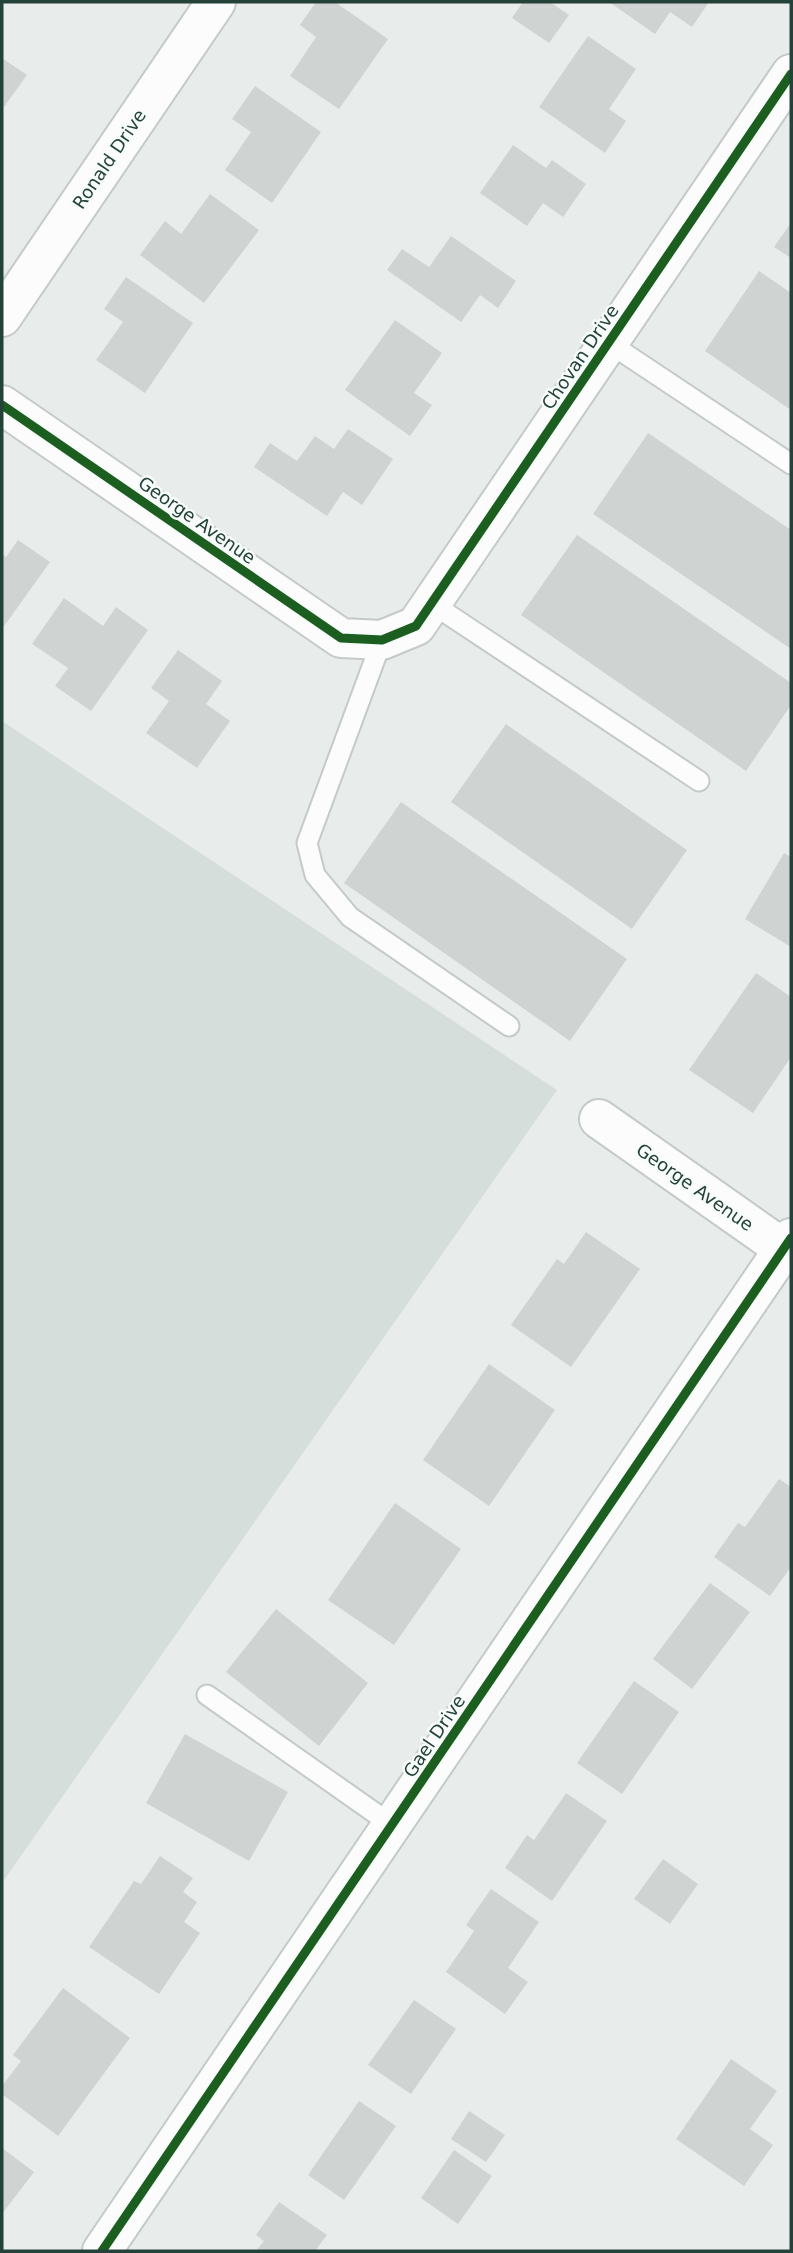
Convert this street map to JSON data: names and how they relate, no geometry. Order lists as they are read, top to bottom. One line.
{"streets":{"street":["Ronald Drive","Chovan Drive","George Avenue","Gael Drive"]},"crossings":[["Chovan Drive","George Avenue"],["George Avenue","Gael Drive"]]}
